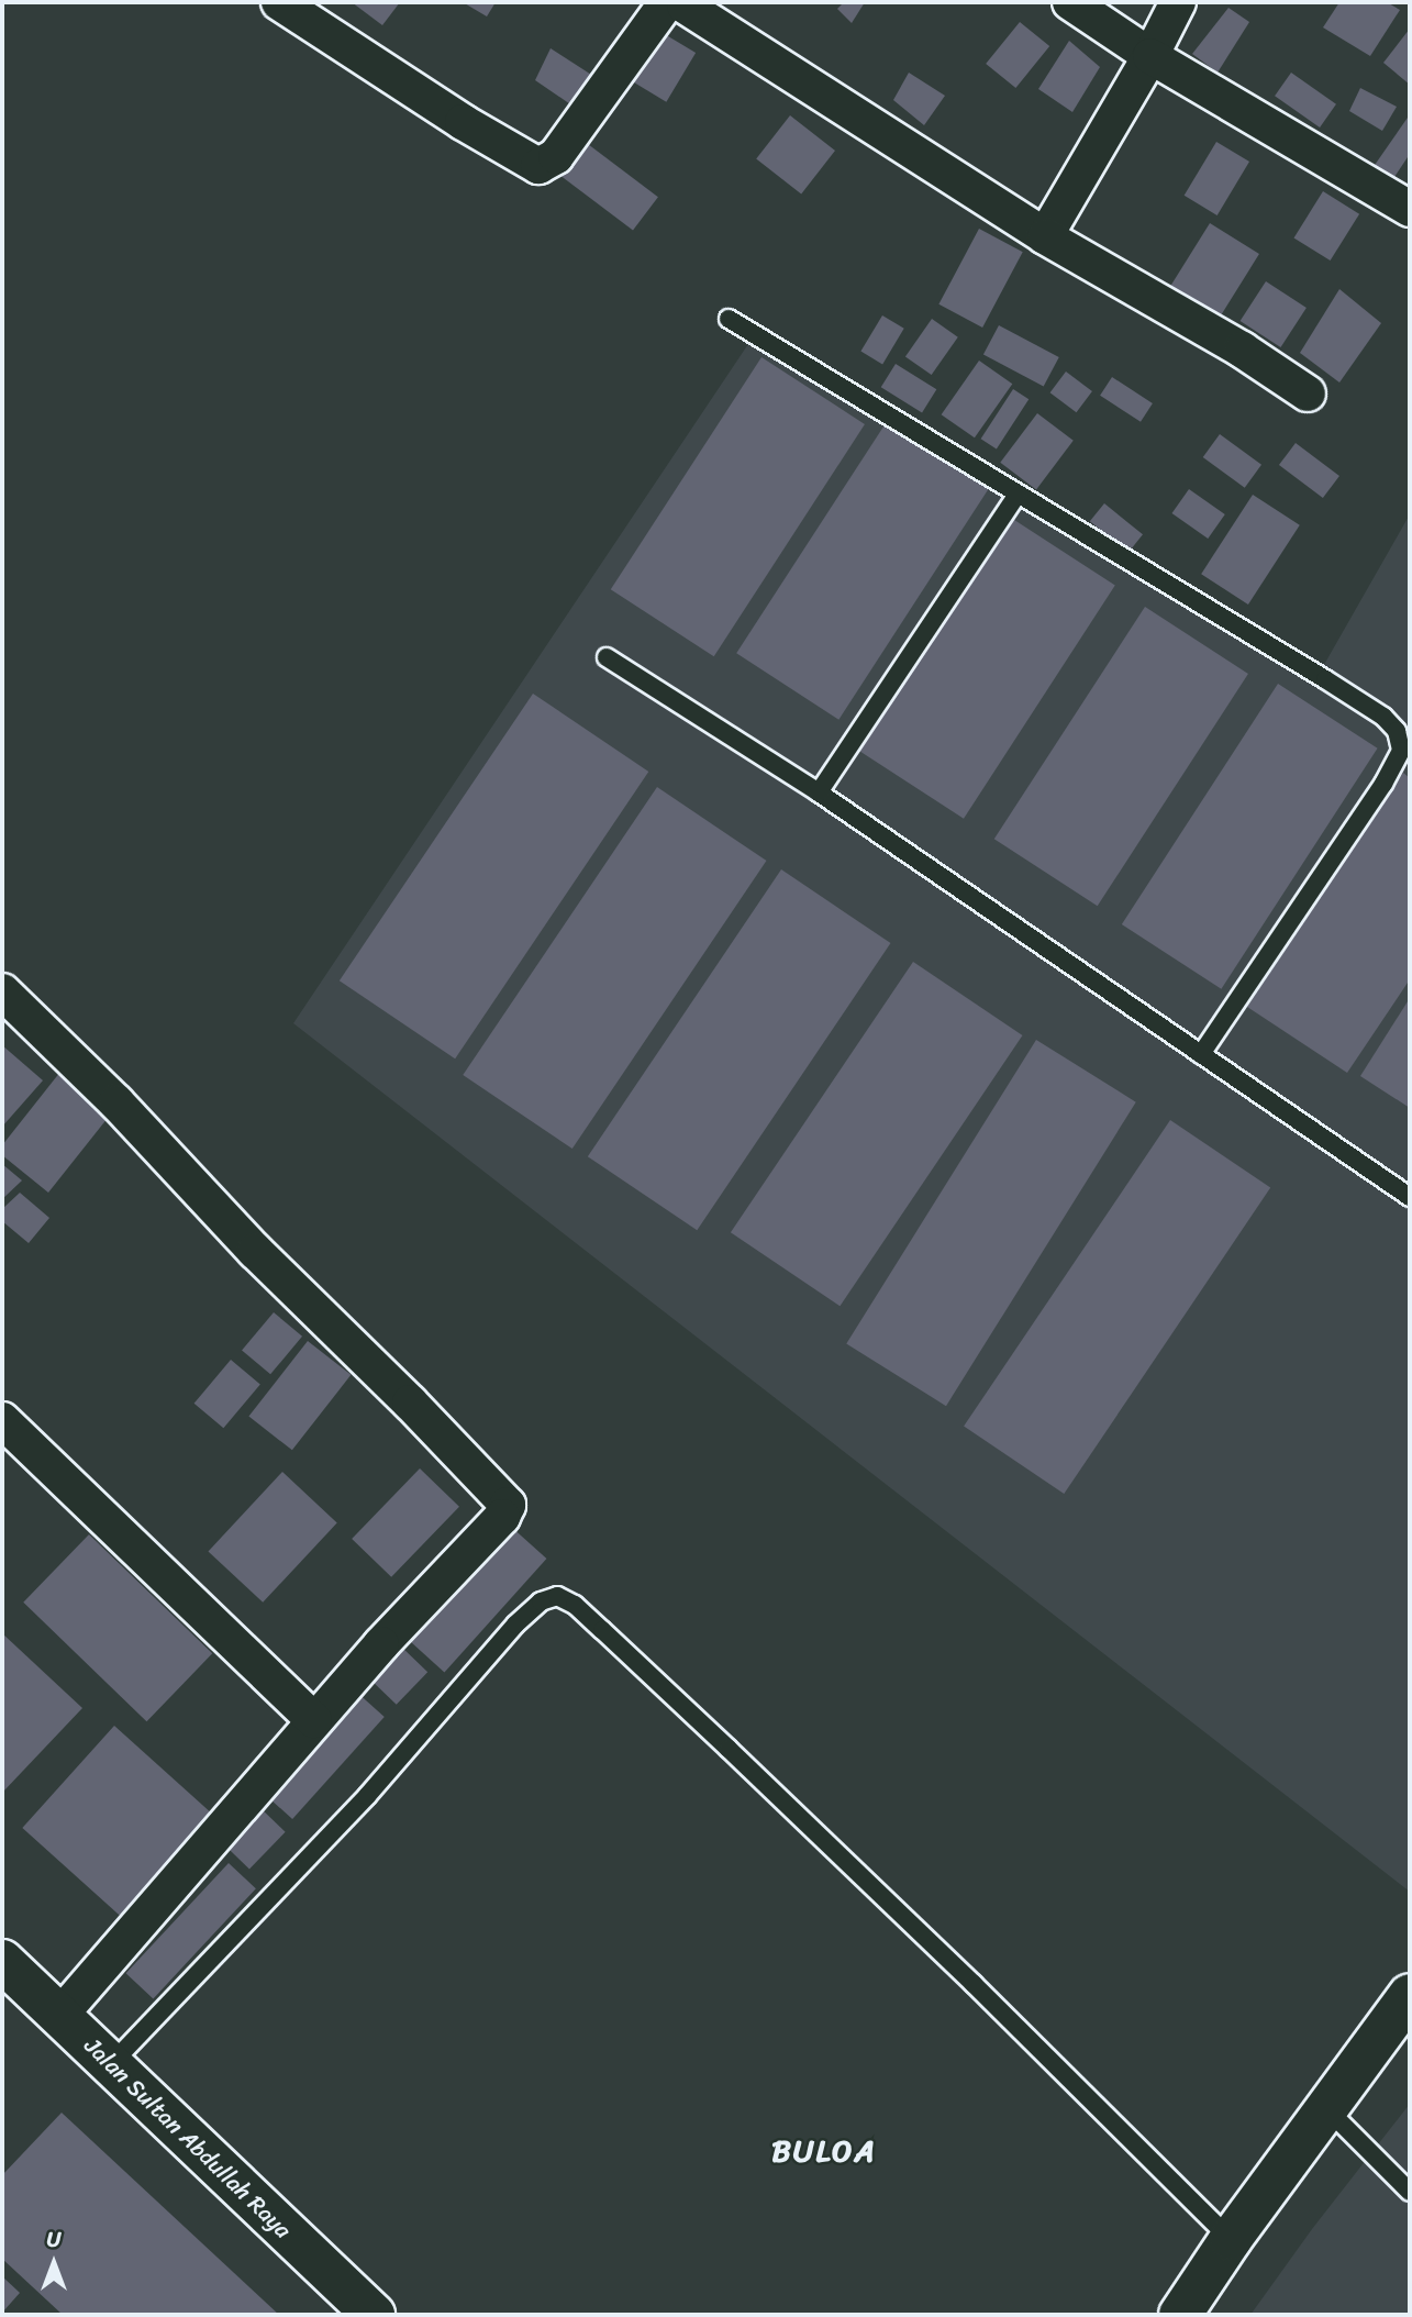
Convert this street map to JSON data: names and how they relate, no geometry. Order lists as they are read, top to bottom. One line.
{"streets":{"main road":["Jalan Sultan Abdullah Raya"]},"districts":["BULOA"],"north":"top"}
